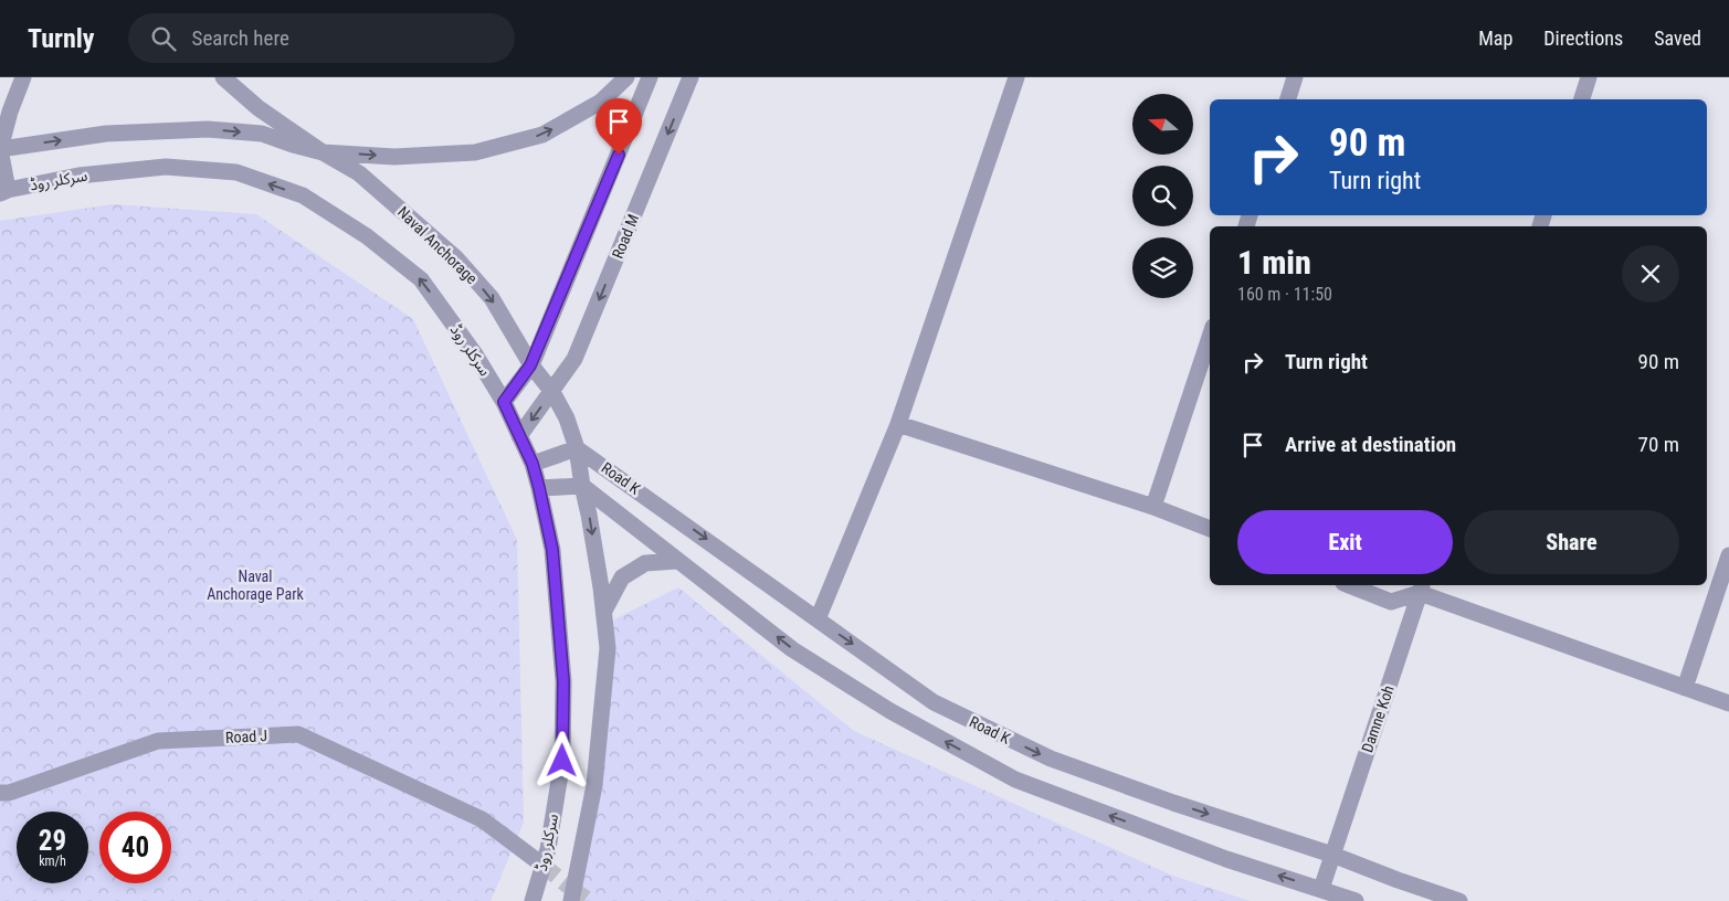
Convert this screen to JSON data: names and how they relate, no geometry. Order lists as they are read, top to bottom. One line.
{"streets":{"street":["سرکلر روڈ","Road M","Naval Anchorage","Road K","Damne Koh","Road J"]},"crossings":[["سرکلر روڈ","Road M"],["Road M","Naval Anchorage"],["Naval Anchorage","Road K"],["Road K","Damne Koh"]],"one_way":["سرکلر روڈ","Naval Anchorage"],"parks":["Naval Anchorage Park"],"north":"left","page":{"header":"Turnly","search":"Search here","nav":["Map","Directions","Saved"],"turn":["90 m","Turn right"],"heading":["1 min","160 m · 11:50"],"list":[{"name":"Turn right","value":"90 m"},{"name":"Arrive at destination","value":"70 m"}],"buttons":["Exit","Share"],"speed":"29 km/h","limit":"40"}}
